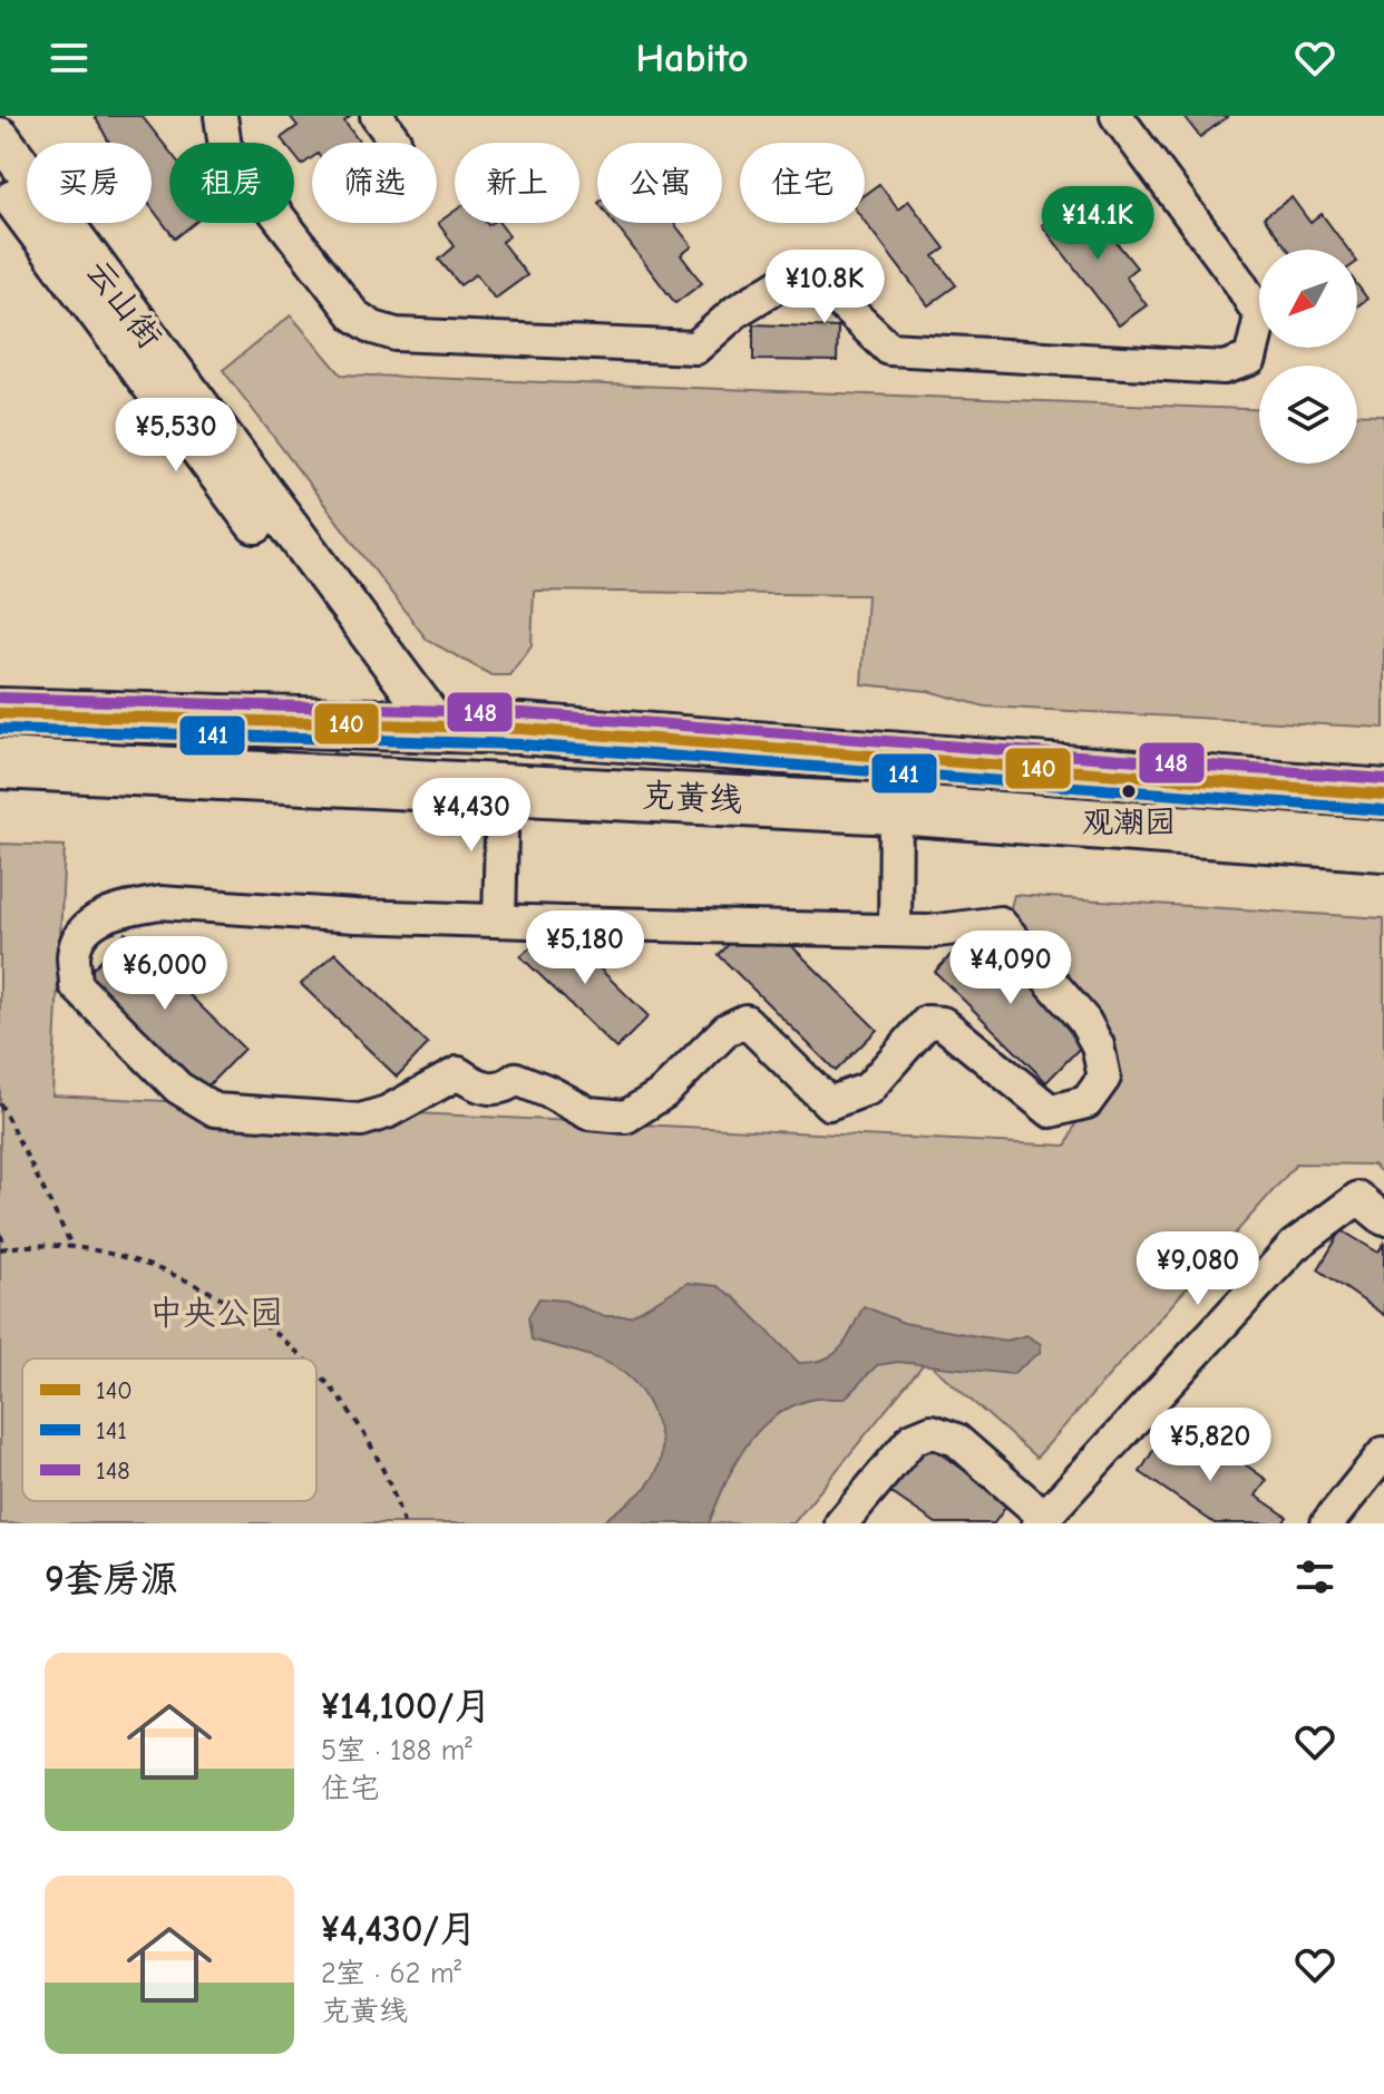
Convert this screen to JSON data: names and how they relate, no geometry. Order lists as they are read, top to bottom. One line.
{"streets":{"highway":["克黄线"],"street":["云山街"]},"crossings":[["云山街","克黄线"]],"parks":["中央公园"],"places":["观潮园"],"lines":["transit line 148","transit line 140","transit line 141"],"legend":["140","141","148"],"north":"bottom left","page":{"header":"Habito","chip":["买房","租房","筛选","新上","公寓","住宅"],"price":["¥14.1K","¥10.8K","¥5,530","¥4,430","¥5,180","¥4,090","¥6,000","¥9,080","¥5,820"],"heading":"9套房源","list":[{"name":"¥14,100/月","note":"5室 · 188 m² · 住宅"},{"name":"¥4,430/月","note":"2室 · 62 m² · 克黄线"}]}}
